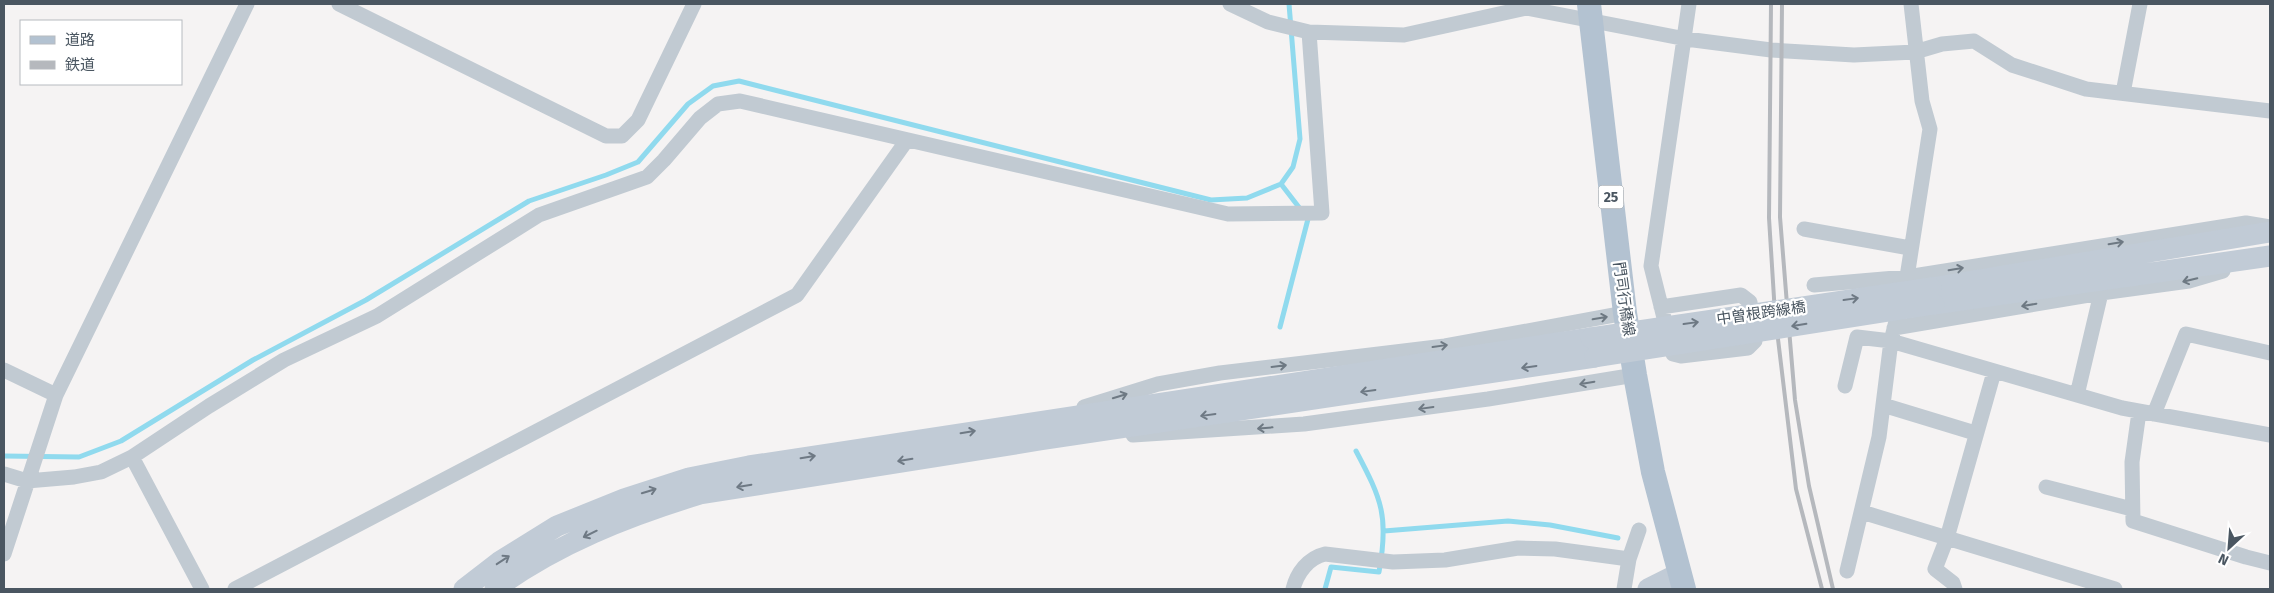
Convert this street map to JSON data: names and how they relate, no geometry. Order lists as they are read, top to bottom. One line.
{"streets":{"main road":["25","門司行橋線"],"street":["中曽根跨線橋"]},"legend":["道路","鉄道"],"north":"bottom left"}
